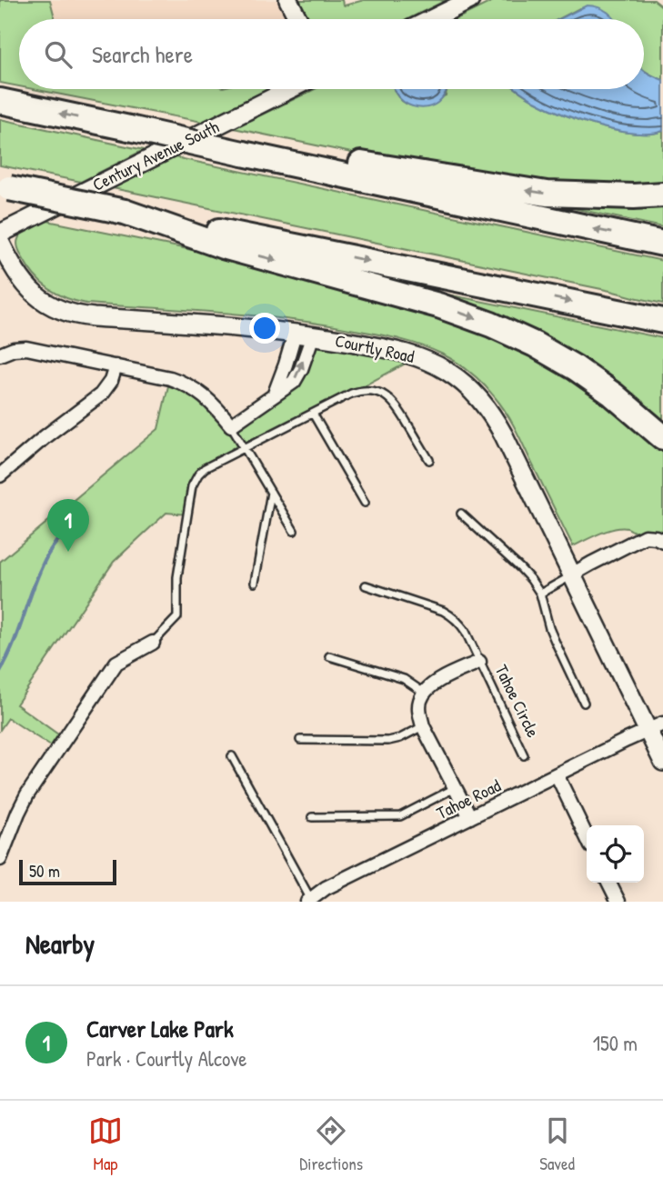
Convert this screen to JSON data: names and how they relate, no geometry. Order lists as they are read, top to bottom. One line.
{"streets":{"street":["Century Avenue South","Courtly Road","Tahoe Circle","Tahoe Road"]},"crossings":[["Courtly Road","Tahoe Road"]],"scale_bar":"50 m","page":{"search":"Search here","pins":"1","scale":"50 m","heading":"Nearby","list":[{"mark":"1","name":"Carver Lake Park","note":"Park · Courtly Alcove","value":"150 m"}],"nav":["Map","Directions","Saved"]}}
